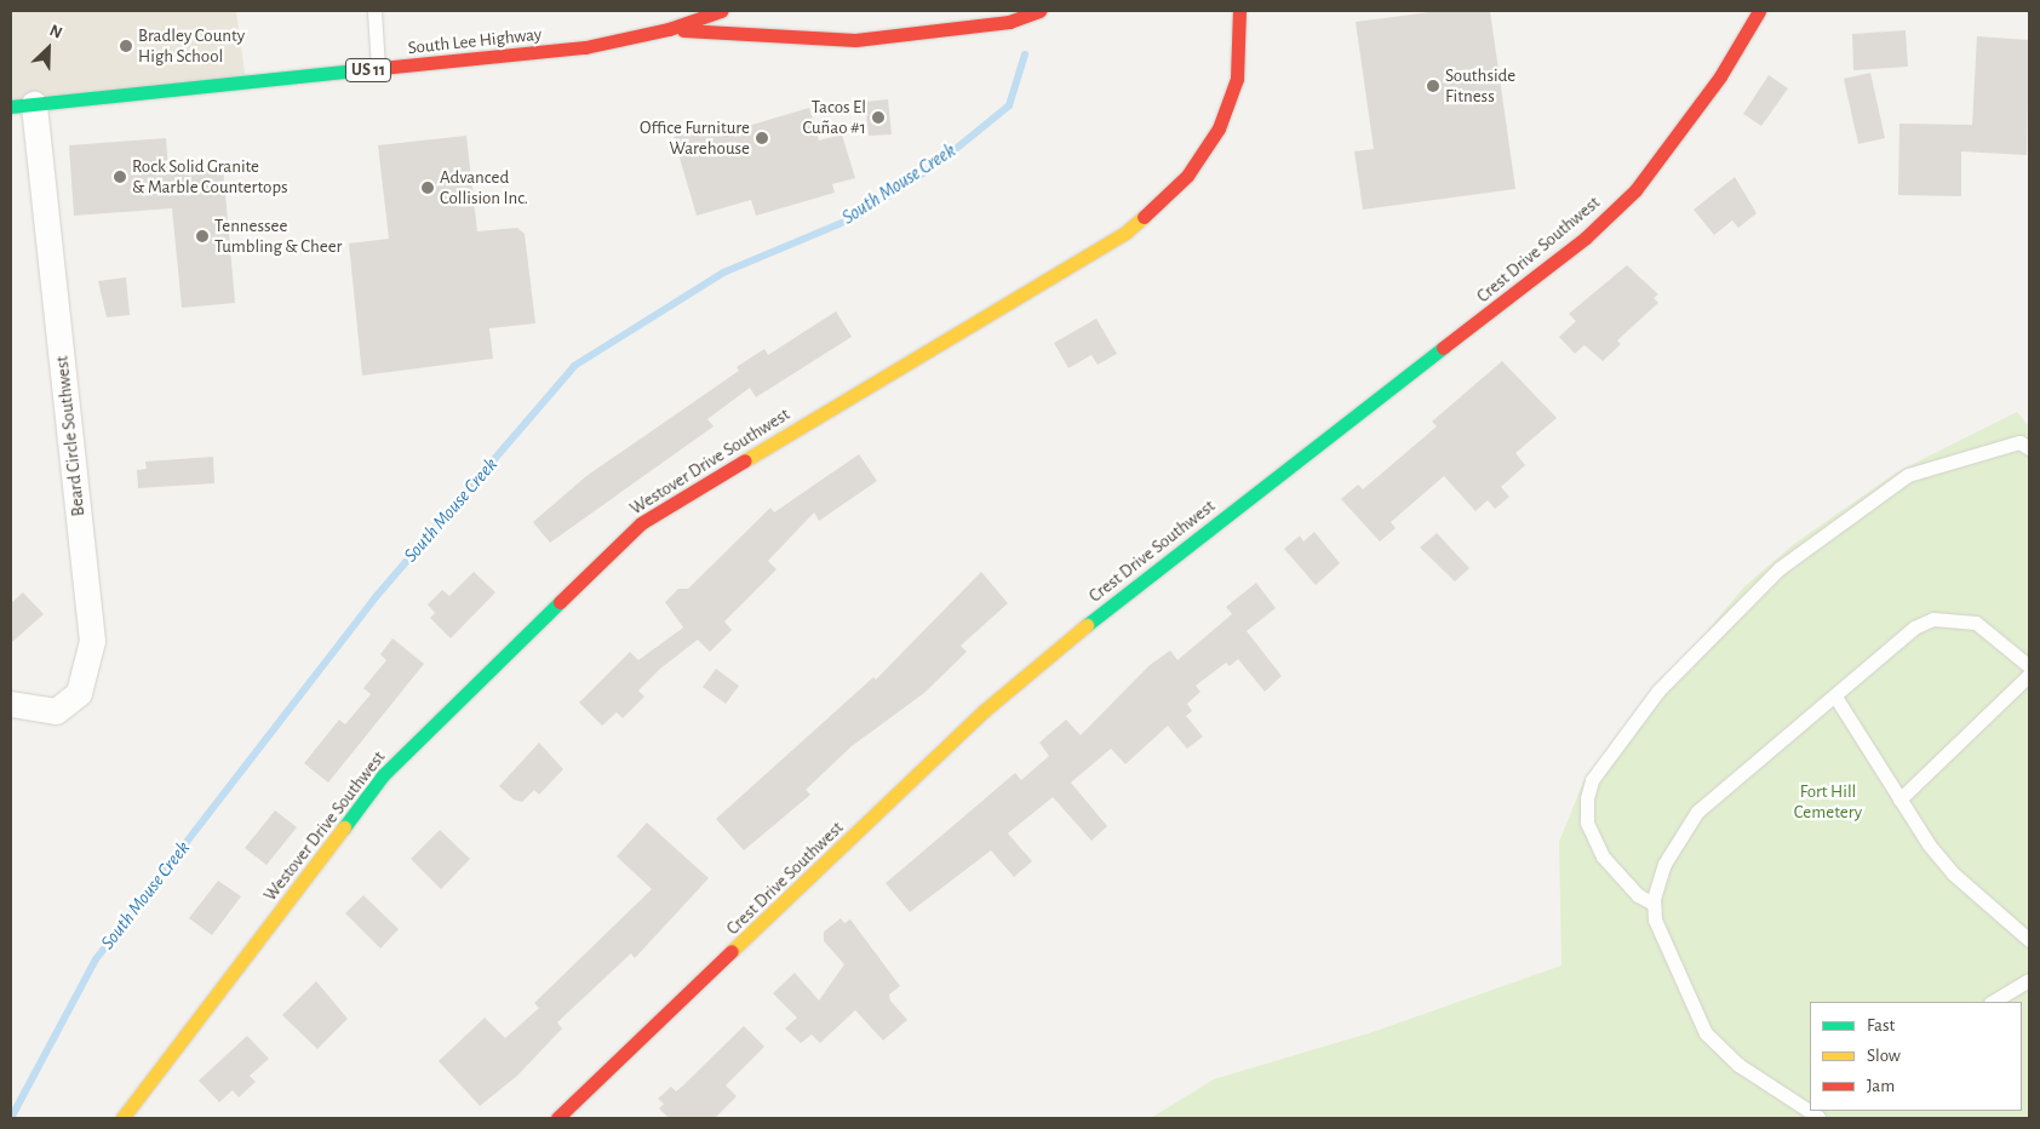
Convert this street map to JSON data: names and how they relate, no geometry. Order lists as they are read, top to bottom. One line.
{"streets":{"street":["South Lee Highway","US 11","Crest Drive Southwest","Beard Circle Southwest","Westover Drive Southwest"]},"crossings":[["South Lee Highway","Beard Circle Southwest"]],"water":["South Mouse Creek"],"parks":["Fort Hill Cemetery"],"places":["Bradley County High School","Southside Fitness","Tacos El Cuñao #1","Office Furniture Warehouse","Rock Solid Granite & Marble Countertops","Advanced Collision Inc.","Tennessee Tumbling & Cheer"],"legend":["Fast","Slow","Jam"],"north":"top right"}
